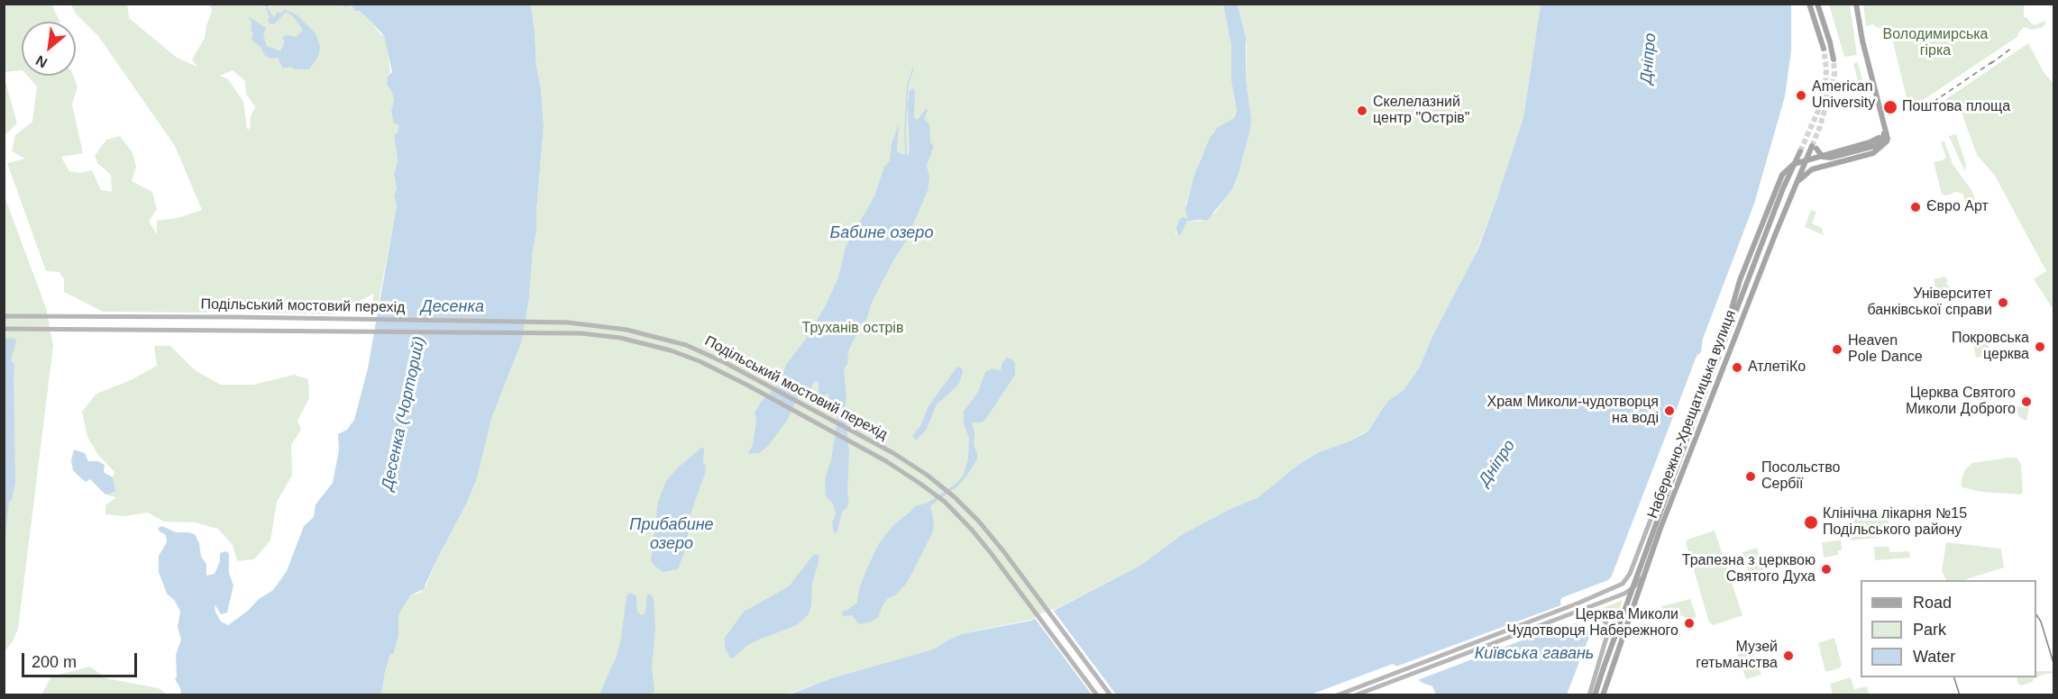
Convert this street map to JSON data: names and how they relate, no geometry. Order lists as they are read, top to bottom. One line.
{"streets":{"main road":["Подільський мостовий перехід","Набережно-Хрещатицька вулиця"]},"water":["Дніпро","Бабине озеро","Десенка","Десенка (Чорторий)","Прибабине озеро","Київська гавань"],"parks":["Володимирська гірка","Труханів острів"],"places":["American University","Поштова площа","Скелелазний центр \"Острів\"","Євро Арт","Університет банківської справи","Покровська церква","Heaven Pole Dance","АтлетіКо","Церква Святого Миколи Доброго","Храм Миколи-чудотворця на воді","Посольство Сербії","Клінічна лікарня №15 Подільського району","Трапезна з церквою Святого Духа","Церква Миколи Чудотворця Набережного","Музей гетьманства"],"legend":["Road","Park","Water"],"scale_bar":"200 m","north":"bottom left"}
